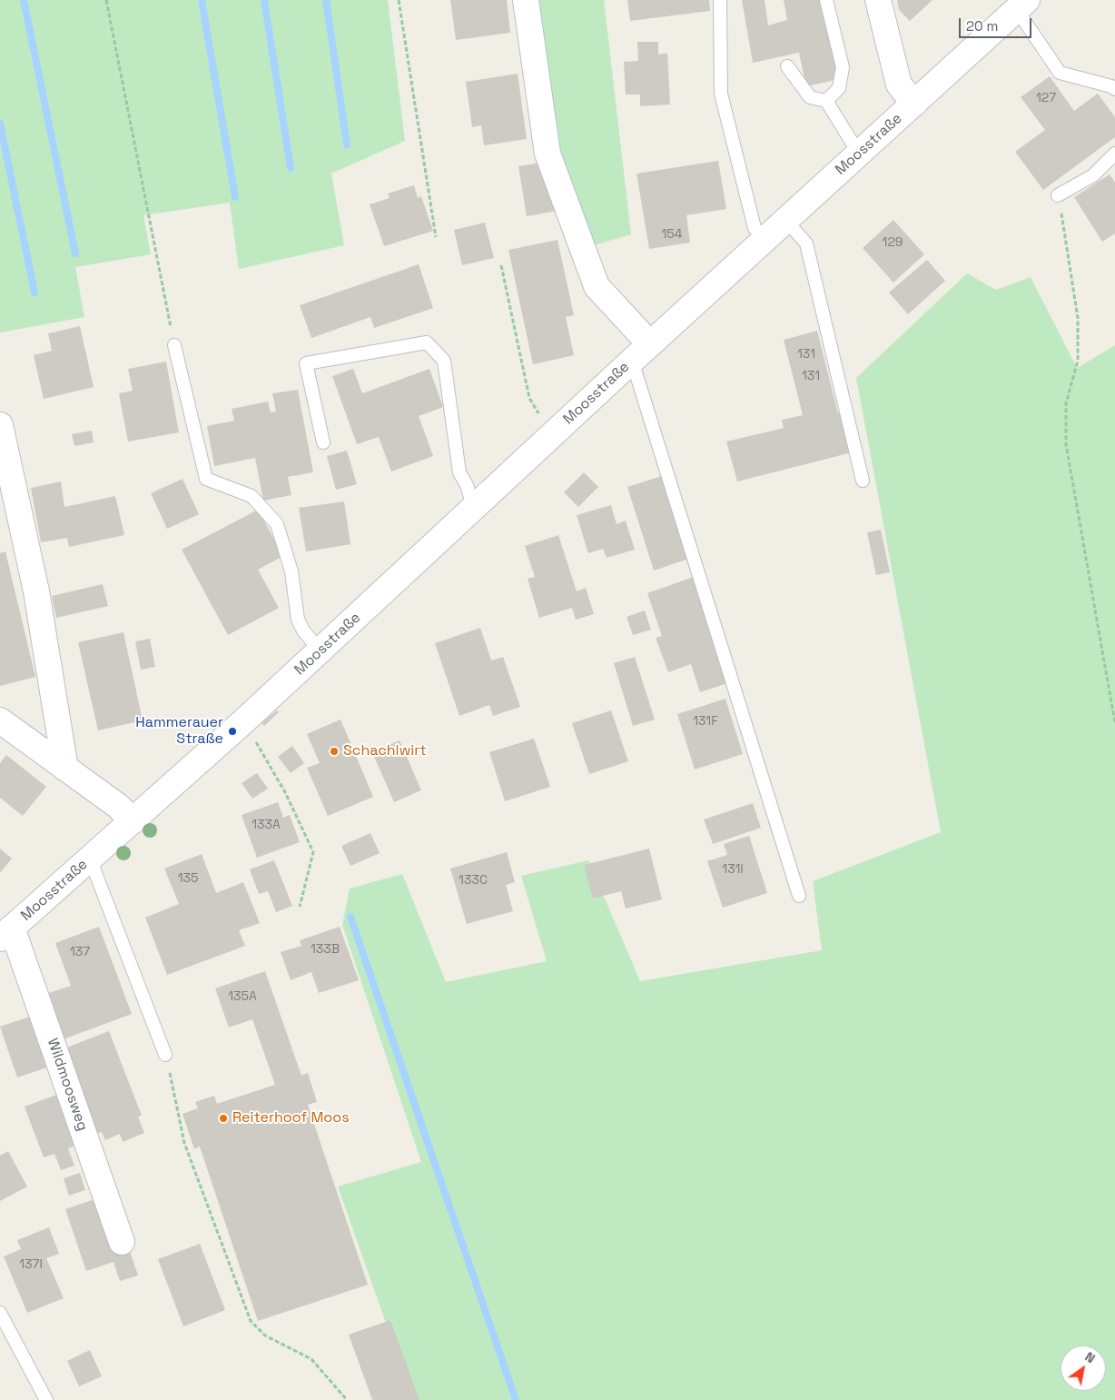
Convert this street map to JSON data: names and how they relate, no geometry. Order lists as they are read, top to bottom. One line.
{"streets":{"street":["Moosstraße","Wildmoosweg"]},"crossings":[["Moosstraße","Wildmoosweg"]],"places":["Hammerauer Straße","Schachlwirt","Reiterhoof Moos"],"house_numbers":["127","154","129","131","131","131F","133A","131I","135","133C","133B","137","135A","137I"],"scale_bar":"20 m","north":"top right"}
